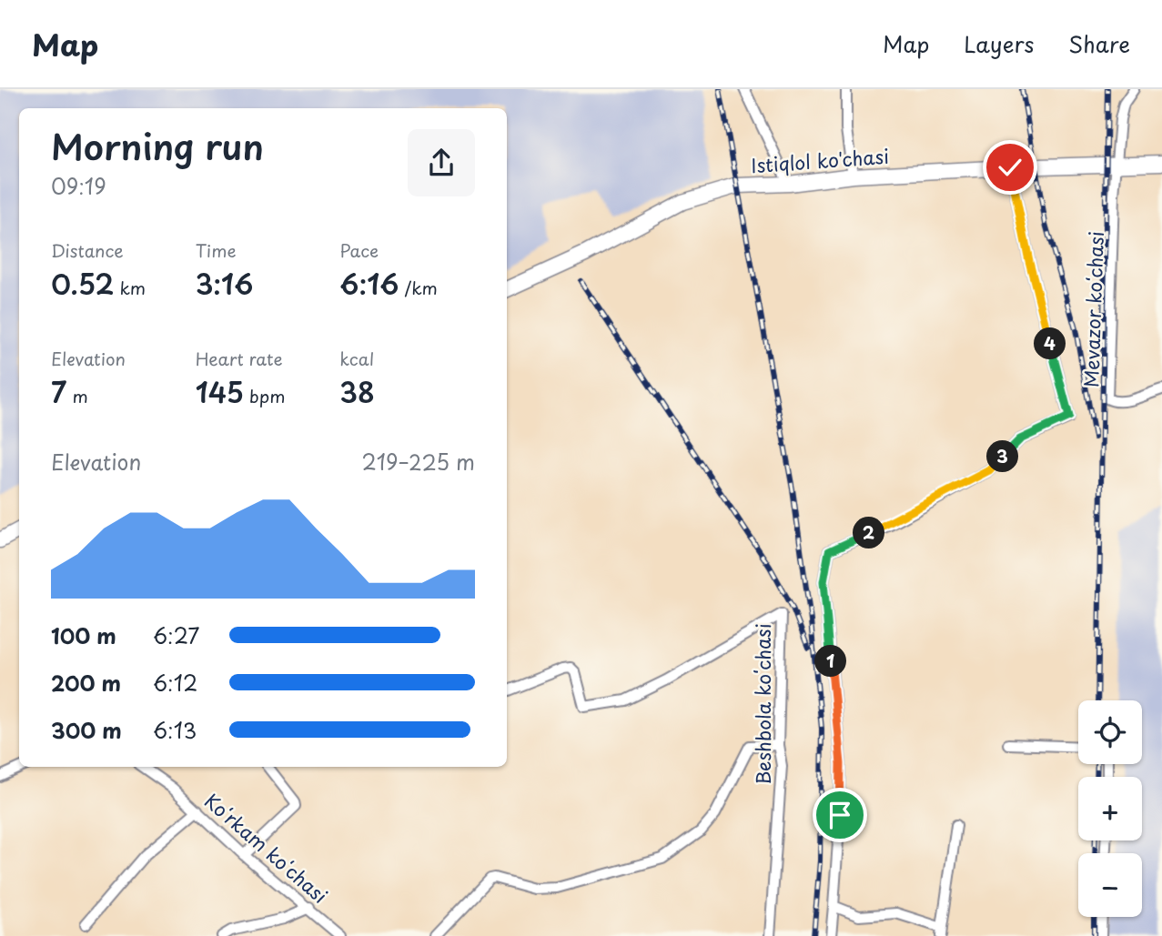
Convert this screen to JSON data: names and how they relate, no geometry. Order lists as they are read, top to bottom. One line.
{"streets":{"main road":["Istiqlol ko'chasi"],"street":["Mevazor koʻchasi","Beshbola koʻchasi","Koʻrkam koʻchasi"]},"crossings":[["Istiqlol ko'chasi","Mevazor koʻchasi"]],"page":{"header":"Map","nav":["Map","Layers","Share"],"heading":["Morning run","09:19"],"stats":[["Distance","0.52 km"],["Time","3:16"],["Pace","6:16 /km"],["Elevation","7 m"],["Heart rate","145 bpm"],["kcal","38"]],"pins":["4","3","2","1"],"chart":["Elevation","219–225 m"],"list":[{"name":"100 m","note":"6:27"},{"name":"200 m","note":"6:12"},{"name":"300 m","note":"6:13"}],"map_buttons":["+","−"]}}
